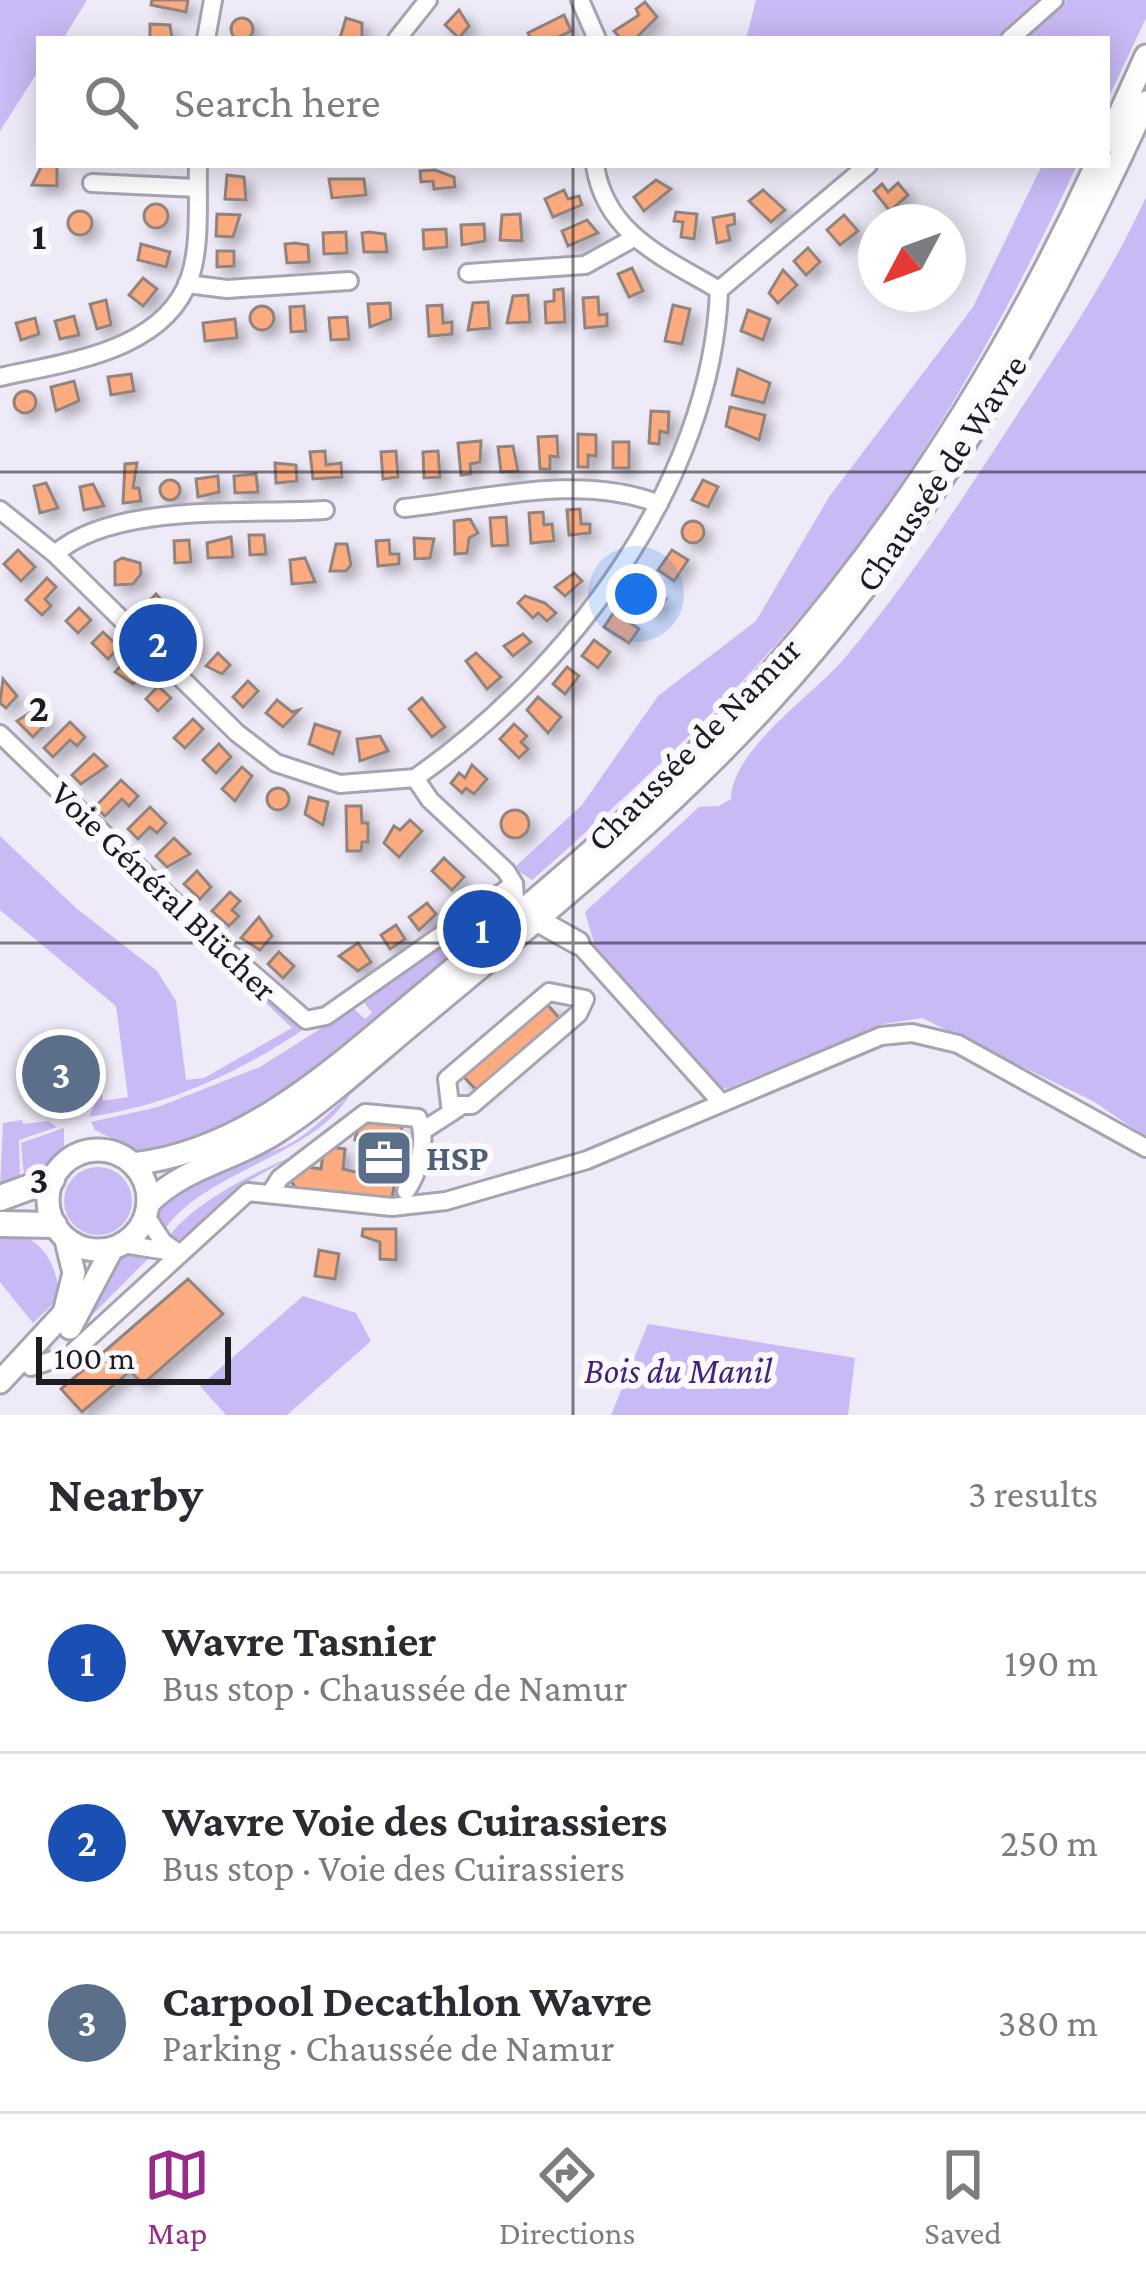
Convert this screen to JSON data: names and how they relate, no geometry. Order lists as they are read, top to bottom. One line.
{"streets":{"main road":["Chaussée de Wavre","Chaussée de Namur"],"street":["Voie Général Blücher"]},"crossings":[["Chaussée de Wavre","Chaussée de Namur"]],"parks":["Bois du Manil"],"places":{"office":["HSP"]},"scale_bar":"100 m","north":"bottom left","page":{"search":"Search here","pins":["2","1","3"],"scale":"100 m","heading":["Nearby","3 results"],"list":[{"mark":"1","name":"Wavre Tasnier","note":"Bus stop · Chaussée de Namur","value":"190 m"},{"mark":"2","name":"Wavre Voie des Cuirassiers","note":"Bus stop · Voie des Cuirassiers","value":"250 m"},{"mark":"3","name":"Carpool Decathlon Wavre","note":"Parking · Chaussée de Namur","value":"380 m"}],"nav":["Map","Directions","Saved"]},"grid":{"rows":["1","2","3"]}}
